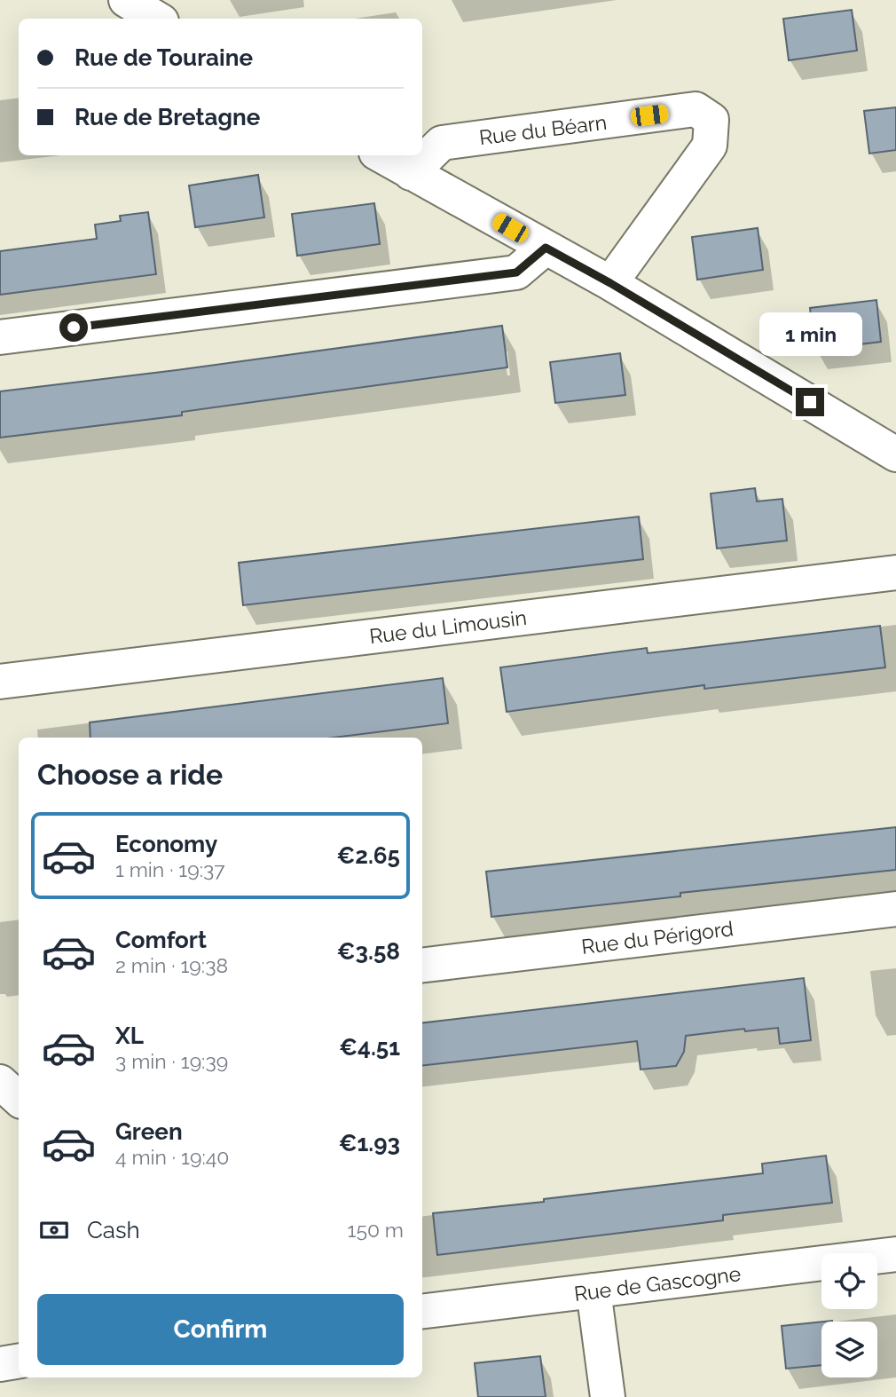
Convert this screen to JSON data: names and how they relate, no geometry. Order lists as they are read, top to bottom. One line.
{"streets":{"street":["Rue du Béarn","Rue du Limousin","Rue du Périgord","Rue de Gascogne"]},"page":{"banner":["Rue de Touraine","Rue de Bretagne"],"bubble":"1 min","heading":"Choose a ride","list":[{"name":"Economy","note":"1 min · 19:37","value":"€2.65"},{"name":"Comfort","note":"2 min · 19:38","value":"€3.58"},{"name":"XL","note":"3 min · 19:39","value":"€4.51"},{"name":"Green","note":"4 min · 19:40","value":"€1.93"}],"pay":["Cash","150 m"],"buttons":"Confirm"}}
